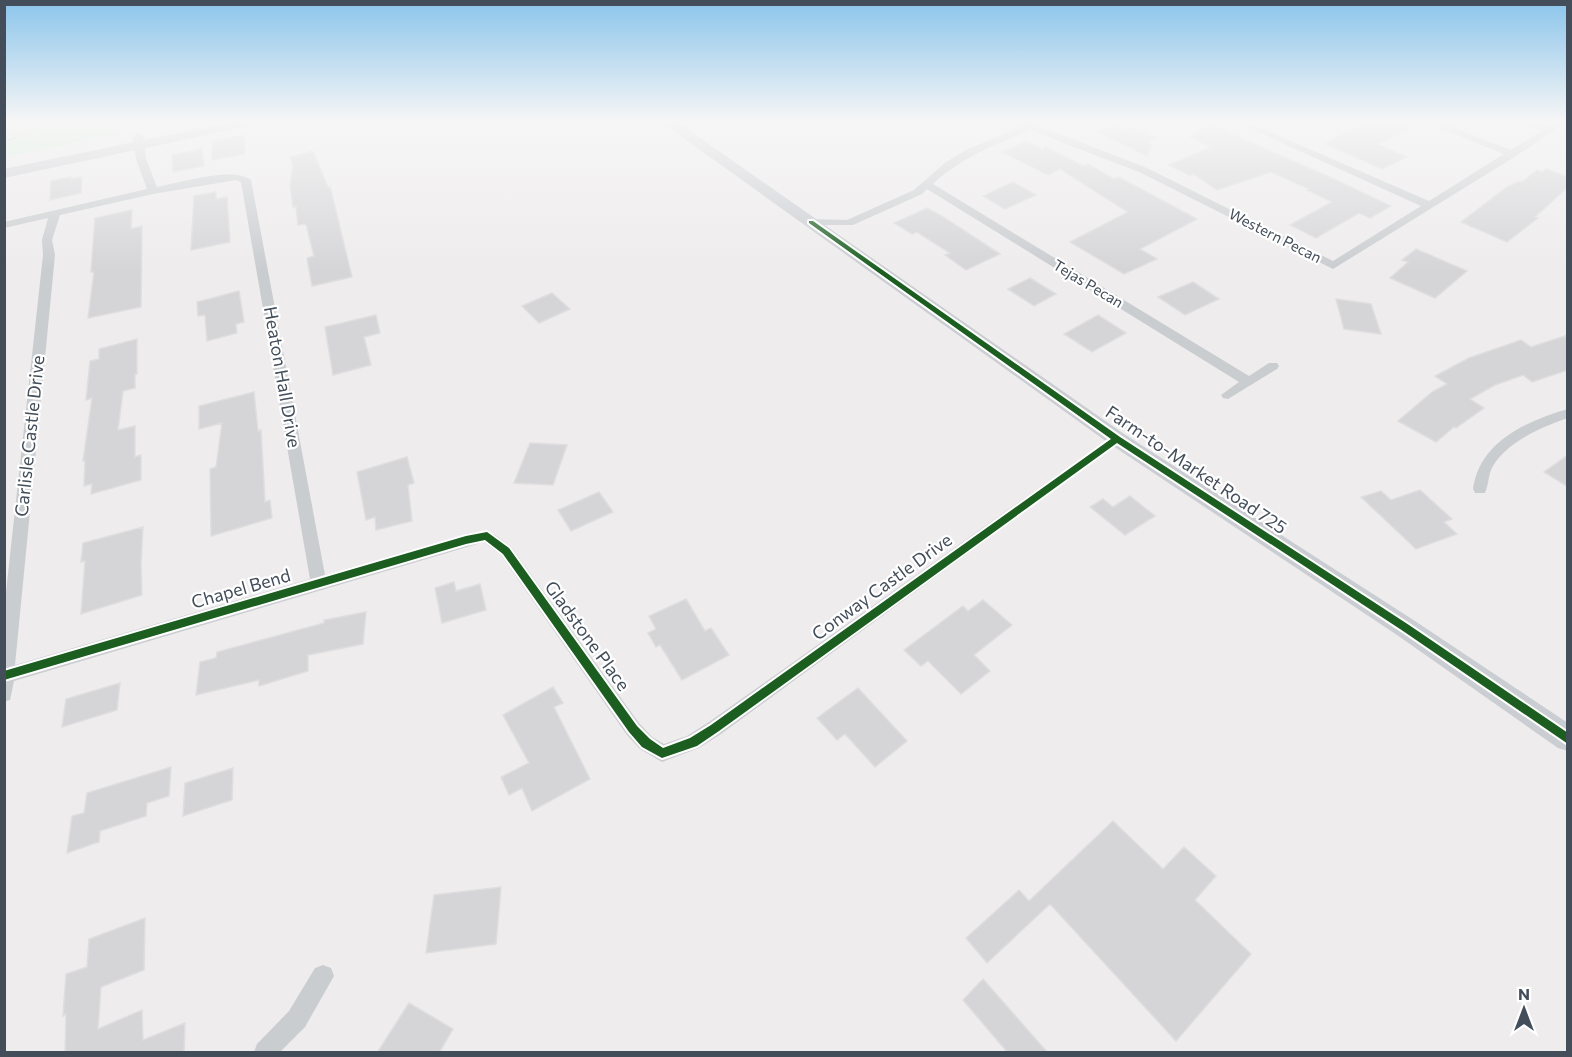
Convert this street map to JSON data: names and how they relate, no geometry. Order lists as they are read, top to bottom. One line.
{"streets":{"main road":["Farm-to-Market Road 725"],"street":["Western Pecan","Tejas Pecan","Heaton Hall Drive","Carlisle Castle Drive","Conway Castle Drive","Chapel Bend","Gladstone Place"]},"crossings":[["Heaton Hall Drive","Chapel Bend"],["Carlisle Castle Drive","Chapel Bend"],["Farm-to-Market Road 725","Conway Castle Drive"],["Conway Castle Drive","Gladstone Place"],["Chapel Bend","Gladstone Place"]],"north":"top"}
